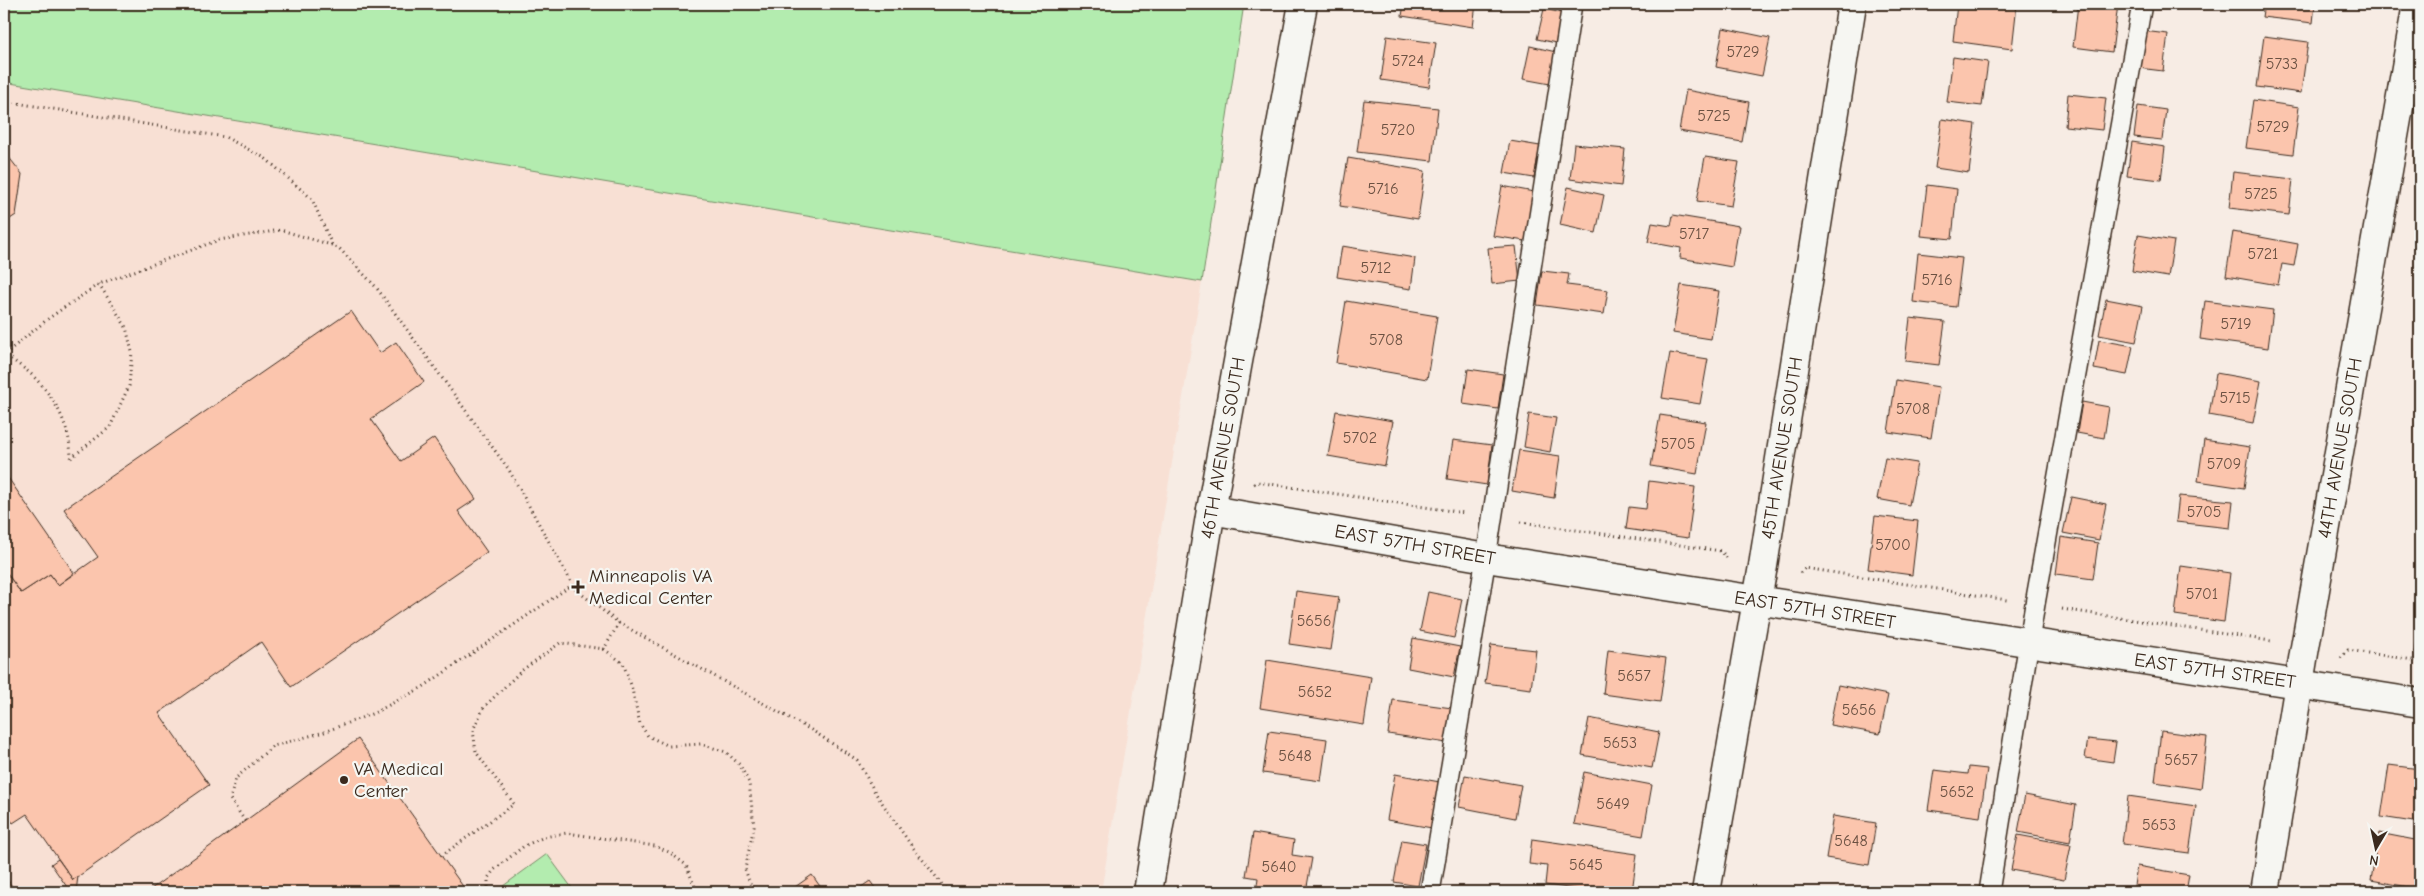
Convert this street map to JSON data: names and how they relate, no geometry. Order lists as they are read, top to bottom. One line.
{"streets":{"street":["46TH AVENUE SOUTH","45TH AVENUE SOUTH","44TH AVENUE SOUTH","EAST 57TH STREET"]},"crossings":[["46TH AVENUE SOUTH","EAST 57TH STREET"],["45TH AVENUE SOUTH","EAST 57TH STREET"],["44TH AVENUE SOUTH","EAST 57TH STREET"]],"places":{"health":["Minneapolis VA Medical Center"],"other":["VA Medical Center"]},"house_numbers":["5729","5724","5733","5725","5729","5720","5716","5725","5717","5721","5712","5716","5719","5708","5715","5708","5702","5705","5709","5705","5700","5701","5656","5657","5652","5656","5653","5648","5657","5652","5649","5653","5648","5645","5640"],"north":"bottom"}
